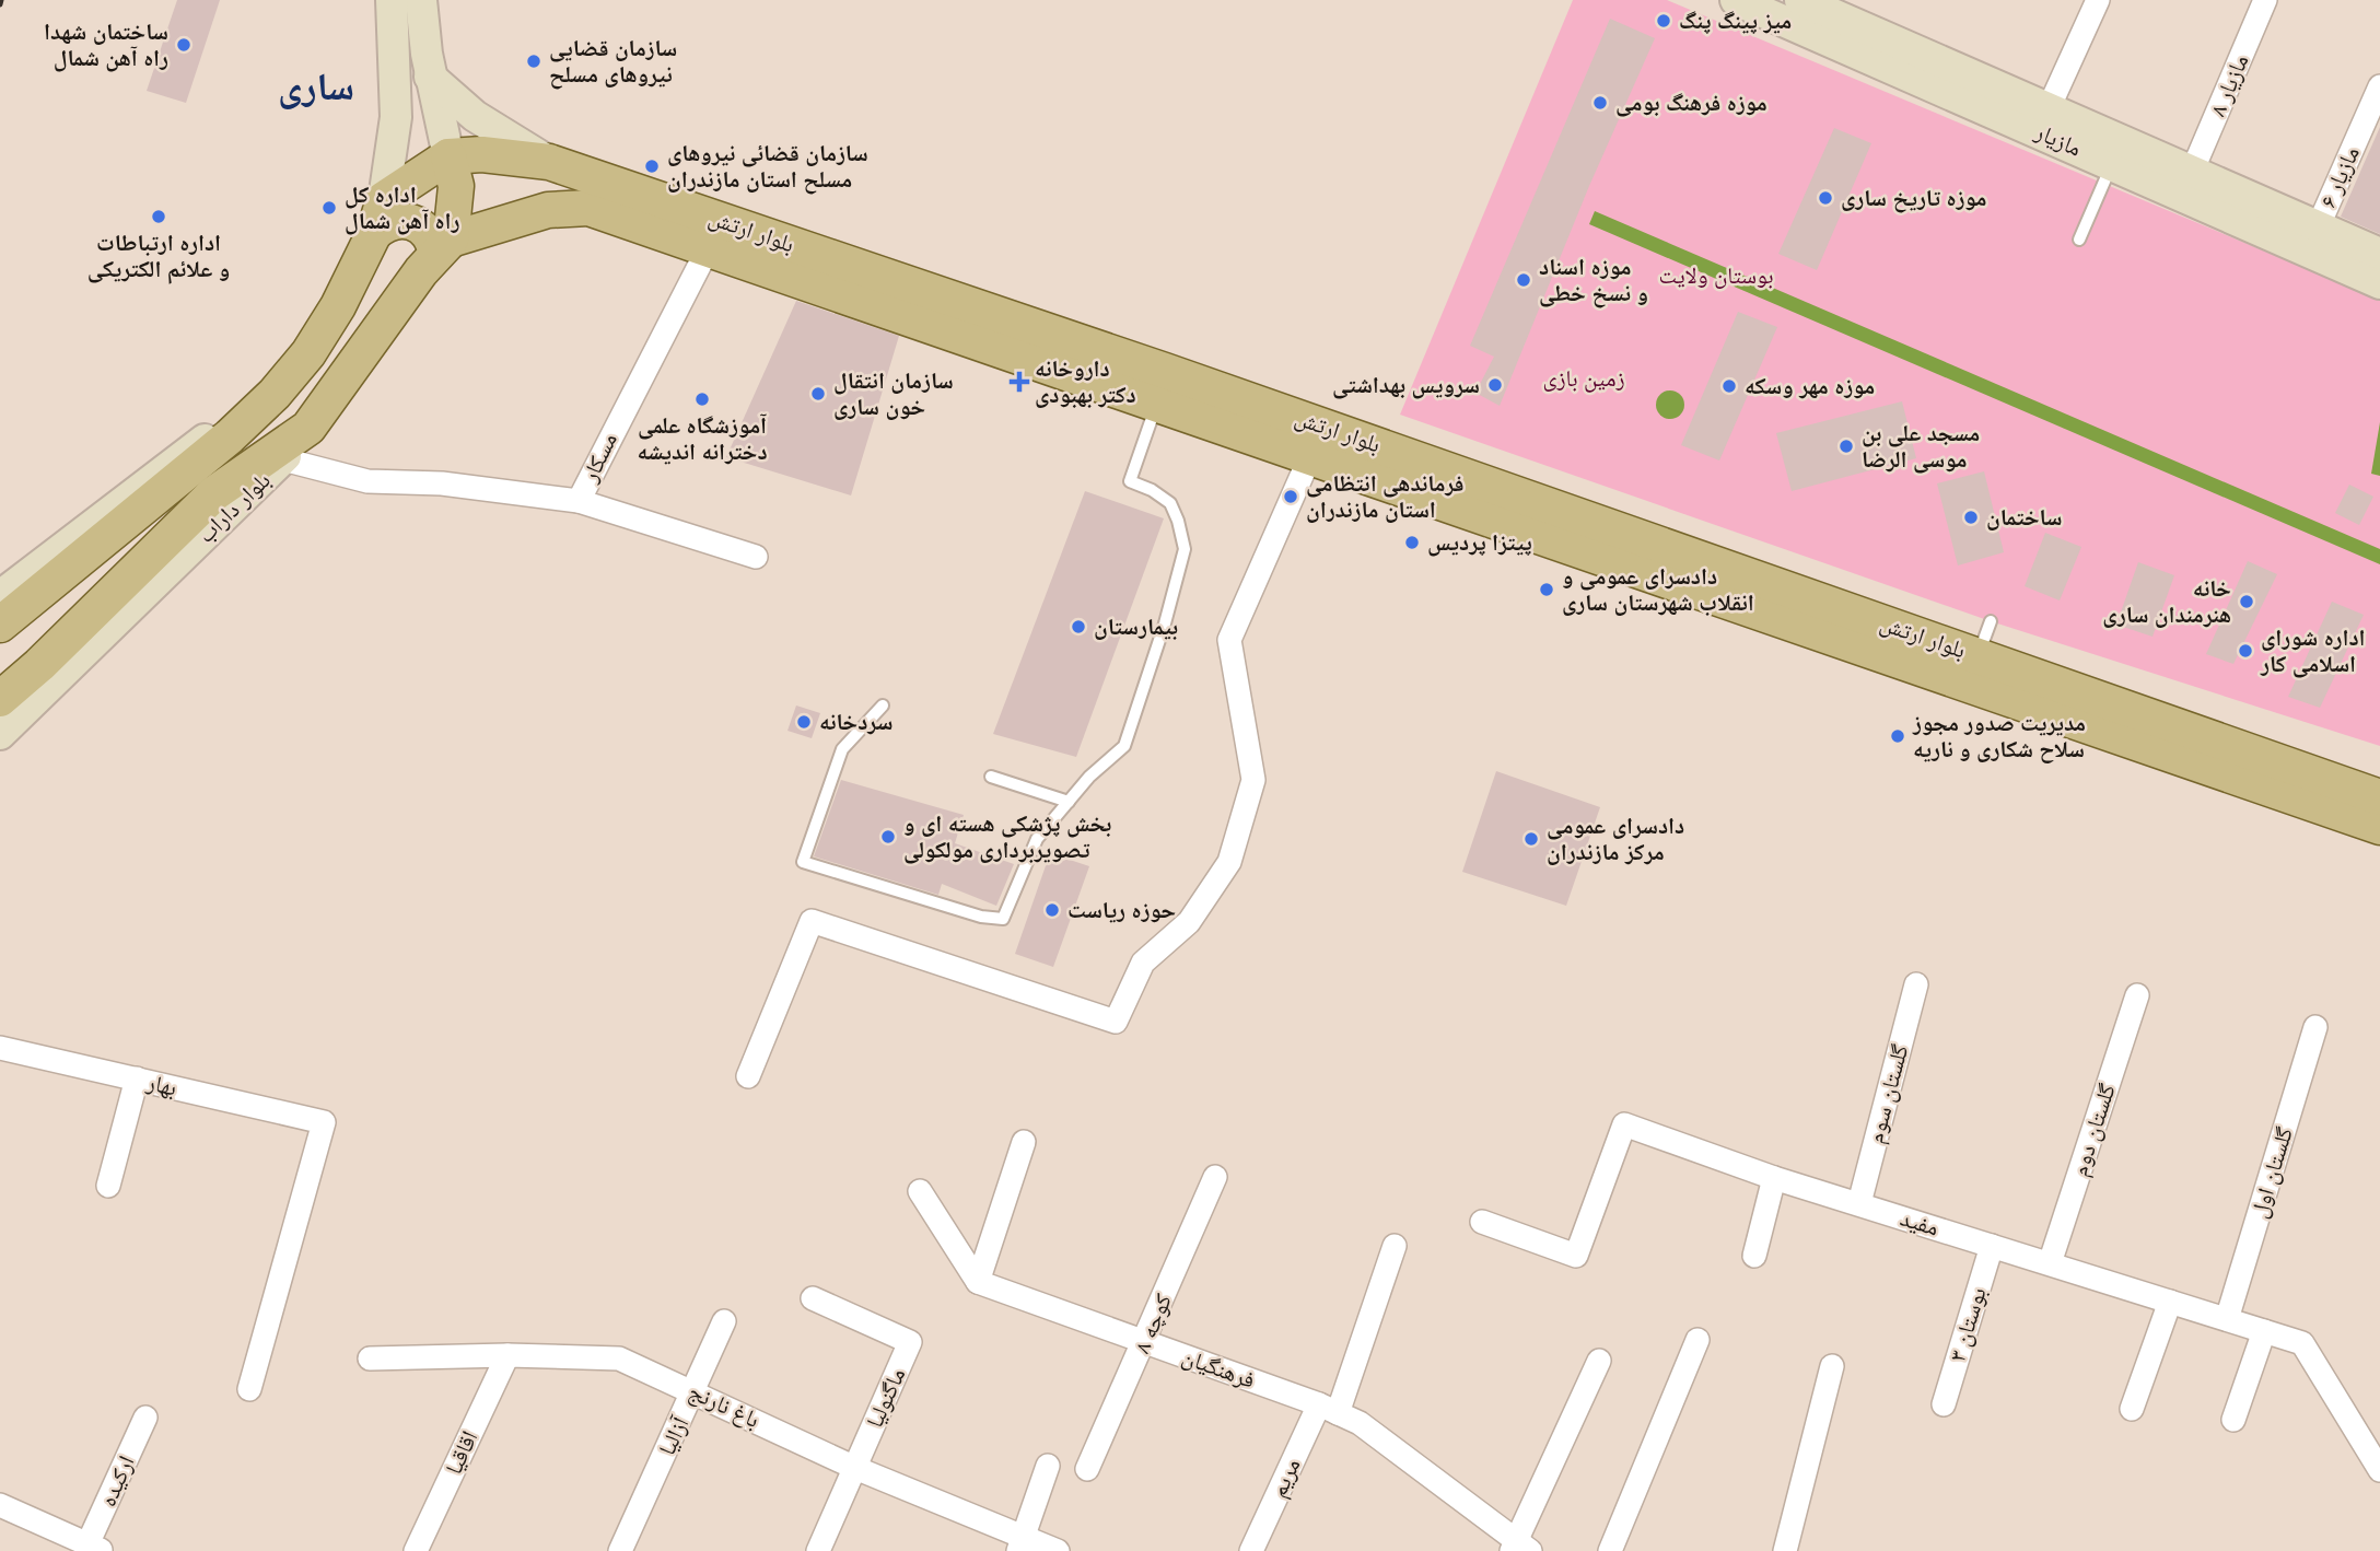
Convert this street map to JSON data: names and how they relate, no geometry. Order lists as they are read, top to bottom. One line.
{"streets":{"main road":["مازیار","بلوار ارتش","بلوار داراب"],"street":["مازیار ٨","مازیار ۶","مسکار","بهار","گلستان سوم","گلستان دوم","گلستان اول","مفید","کوچه ۸","بوستان ۳","فرهنگیان","ماگنولیا","باغ نارنج","آزالیا","اقاقیا","مریم","ارکیده"]},"crossings":[["مازیار ٨","مازیار"],["مازیار","مازیار ۶"],["بلوار ارتش","مسکار"],["بلوار ارتش","بلوار داراب"],["گلستان سوم","مفید"],["گلستان دوم","مفید"],["گلستان اول","مفید"],["مفید","بوستان ۳"],["کوچه ۸","فرهنگیان"],["فرهنگیان","مریم"],["ماگنولیا","باغ نارنج"],["باغ نارنج","آزالیا"],["باغ نارنج","اقاقیا"]],"districts":["ساری"],"parks":["بوستان ولایت","زمین بازی"],"places":{"other":["میز پینگ پنگ","ساختمان شهدا راه آهن شمال","سازمان قضایی نیروهای مسلح","موزه فرهنگ بومی","سازمان قضائی نیروهای مسلح استان مازندران","موزه تاریخ ساری","اداره کل راه آهن شمال","اداره ارتباطات و علائم الکتریکی","موزه اسناد و نسخ خطی","سرویس بهداشتی","موزه مهر وسکه","سازمان انتقال خون ساری","آموزشگاه علمی دخترانه اندیشه","مسجد علی بن موسی الرضا","فرماندهی انتظامی استان مازندران","ساختمان","پیتزا پردیس","دادسرای عمومی و انقلاب شهرستان ساری","خانه هنرمندان ساری","بیمارستان","اداره شورای اسلامی کار","سردخانه","مدیریت صدور مجوز سلاح شکاری و ناریه","بخش پژشکی هسته ای و تصویربرداری مولکولی","دادسرای عمومی مرکز مازندران","حوزه ریاست"],"health":["داروخانه دکتر بهبودی"]}}
